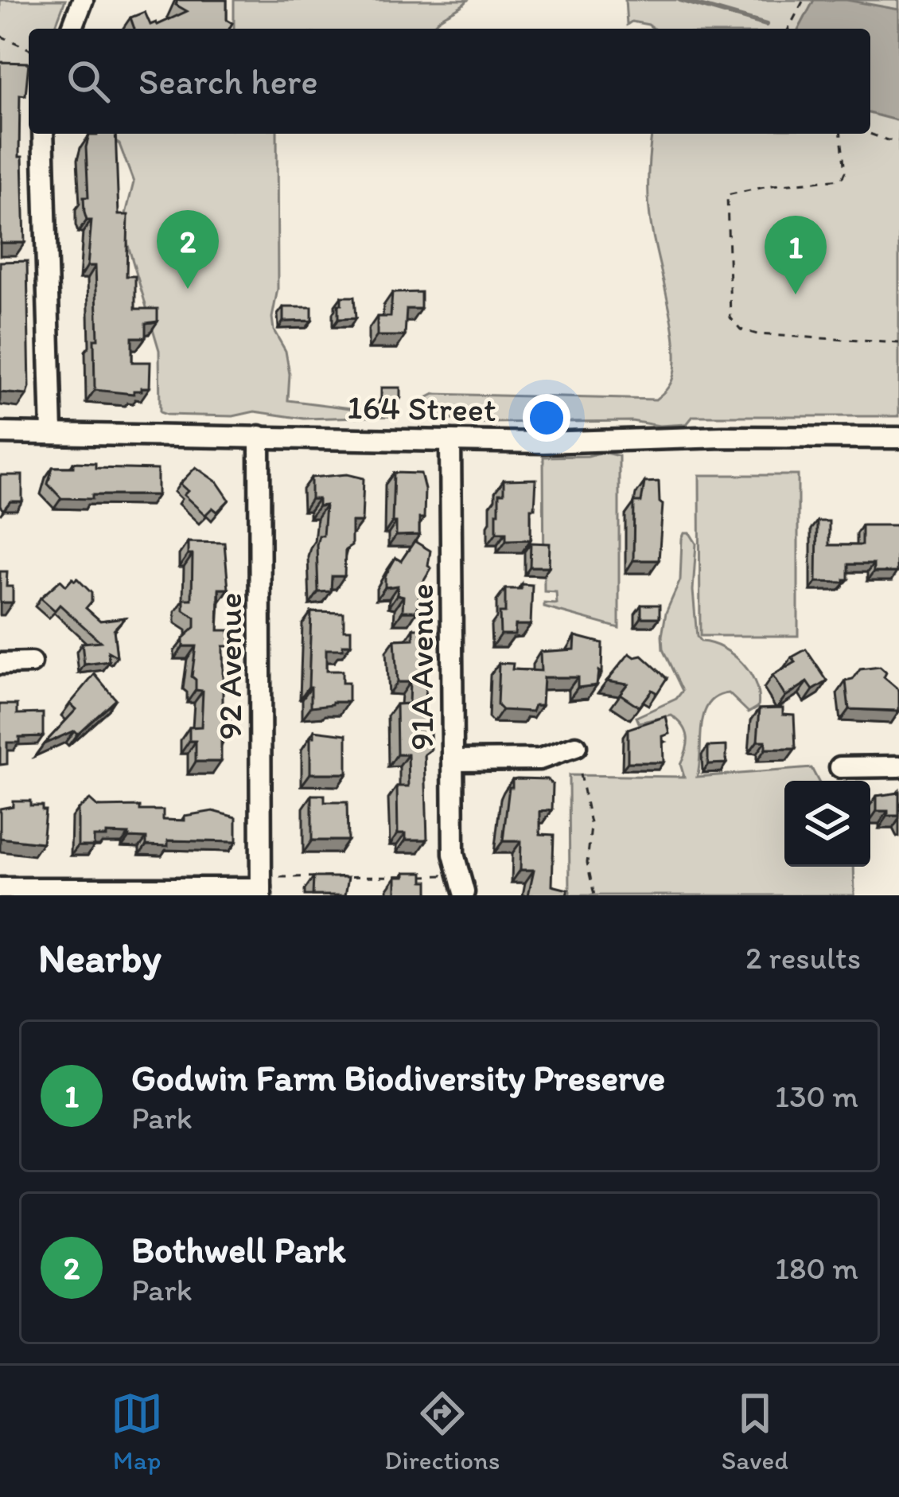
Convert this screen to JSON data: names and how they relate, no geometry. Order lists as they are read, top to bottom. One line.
{"streets":{"street":["164 Street","92 Avenue","91A Avenue"]},"crossings":[["164 Street","92 Avenue"],["164 Street","91A Avenue"]],"page":{"search":"Search here","pins":["2","1"],"heading":["Nearby","2 results"],"list":[{"mark":"1","name":"Godwin Farm Biodiversity Preserve","note":"Park","value":"130 m"},{"mark":"2","name":"Bothwell Park","note":"Park","value":"180 m"}],"nav":["Map","Directions","Saved"]}}
